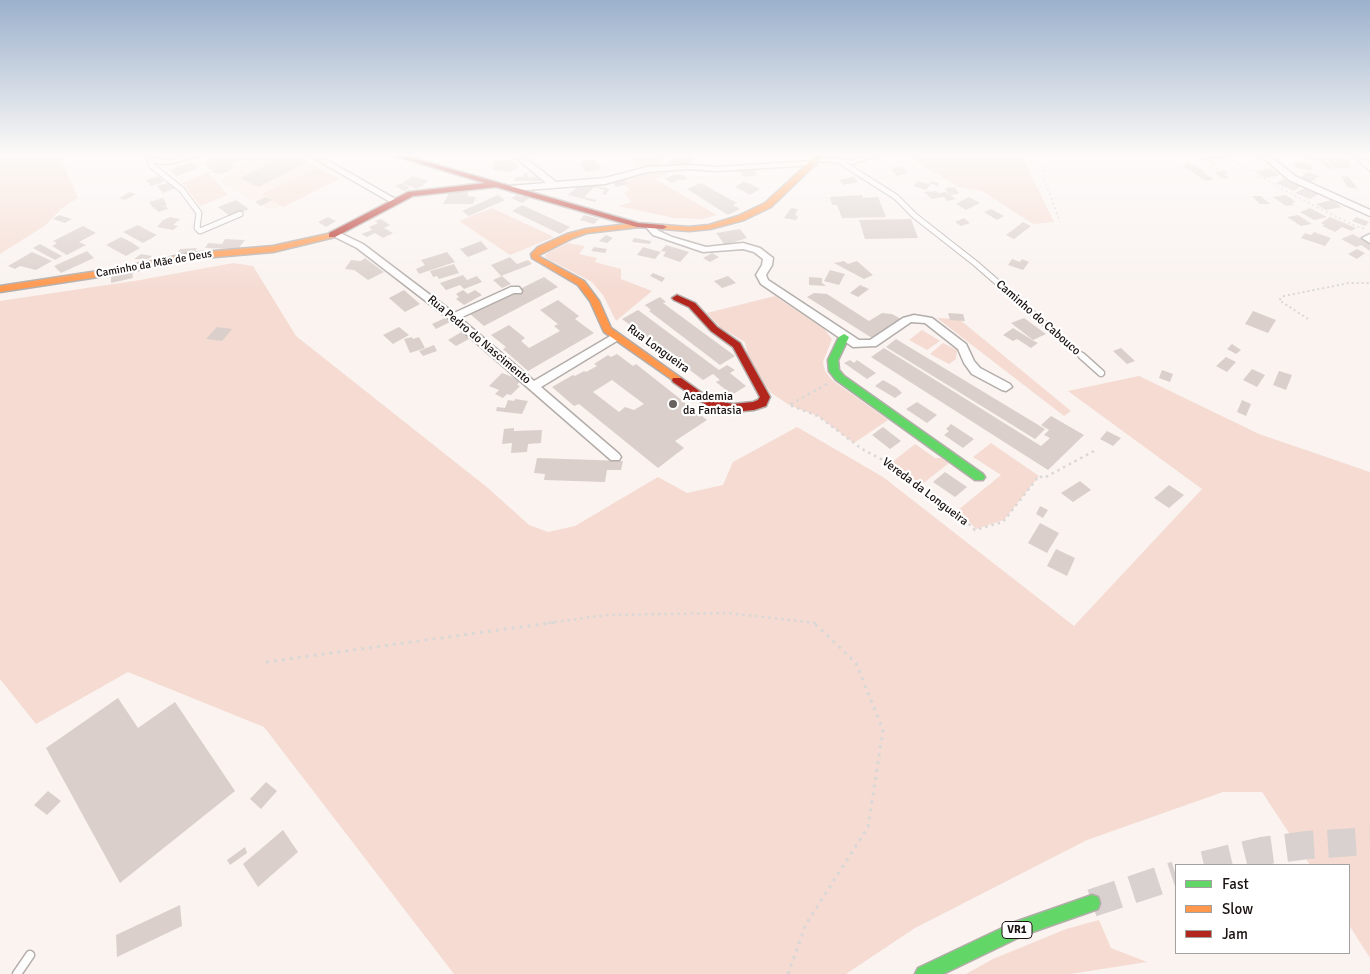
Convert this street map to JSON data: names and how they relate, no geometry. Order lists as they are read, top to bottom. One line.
{"streets":{"main road":["Caminho da Mãe de Deus","Rua Longueira","VR1"],"street":["Rua Pedro do Nascimento"],"lane":["Caminho do Cabouco"],"path":["Vereda da Longueira"]},"crossings":[["Caminho da Mãe de Deus","Rua Pedro do Nascimento"]],"places":["Academia da Fantasia"],"legend":["Fast","Slow","Jam"]}
